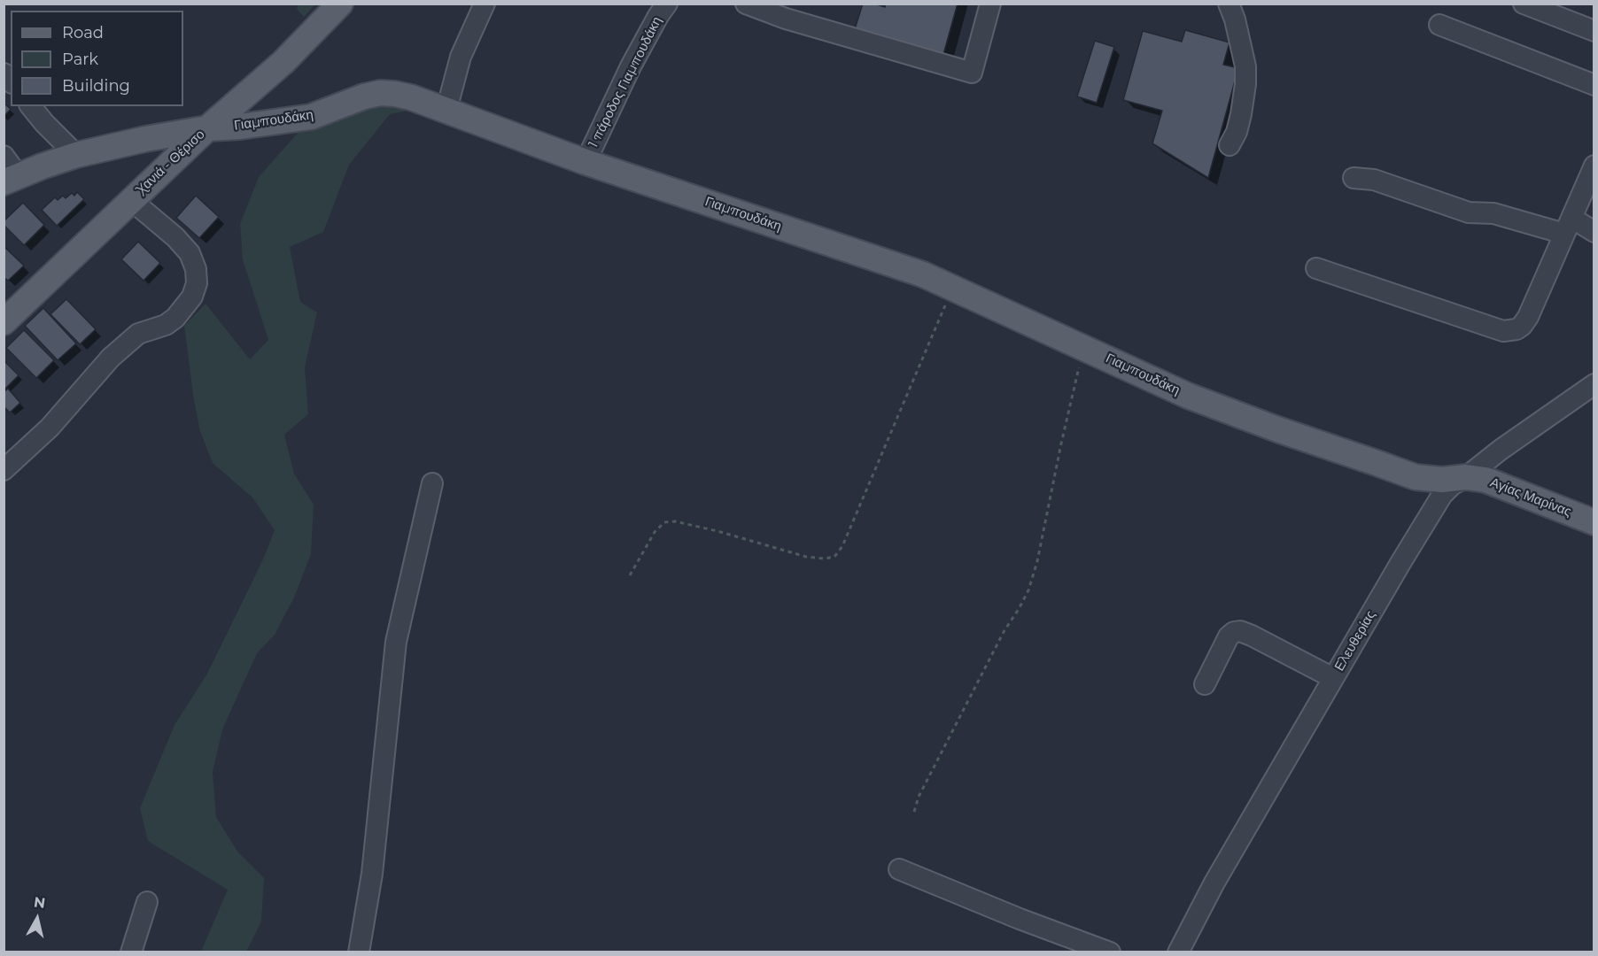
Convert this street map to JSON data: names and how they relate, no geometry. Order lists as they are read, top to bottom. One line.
{"streets":{"main road":["Γιαμπουδάκη","Χανιά - Θέρισο","Αγίας Μαρίνας"],"street":["1 πάροδος Γιαμπουδάκη","Ελευθερίας"]},"crossings":[["1 πάροδος Γιαμπουδάκη","Γιαμπουδάκη"],["Γιαμπουδάκη","Χανιά - Θέρισο"],["Γιαμπουδάκη","Αγίας Μαρίνας"],["Γιαμπουδάκη","Ελευθερίας"],["Αγίας Μαρίνας","Ελευθερίας"]],"legend":["Road","Park","Building"],"north":"top"}
